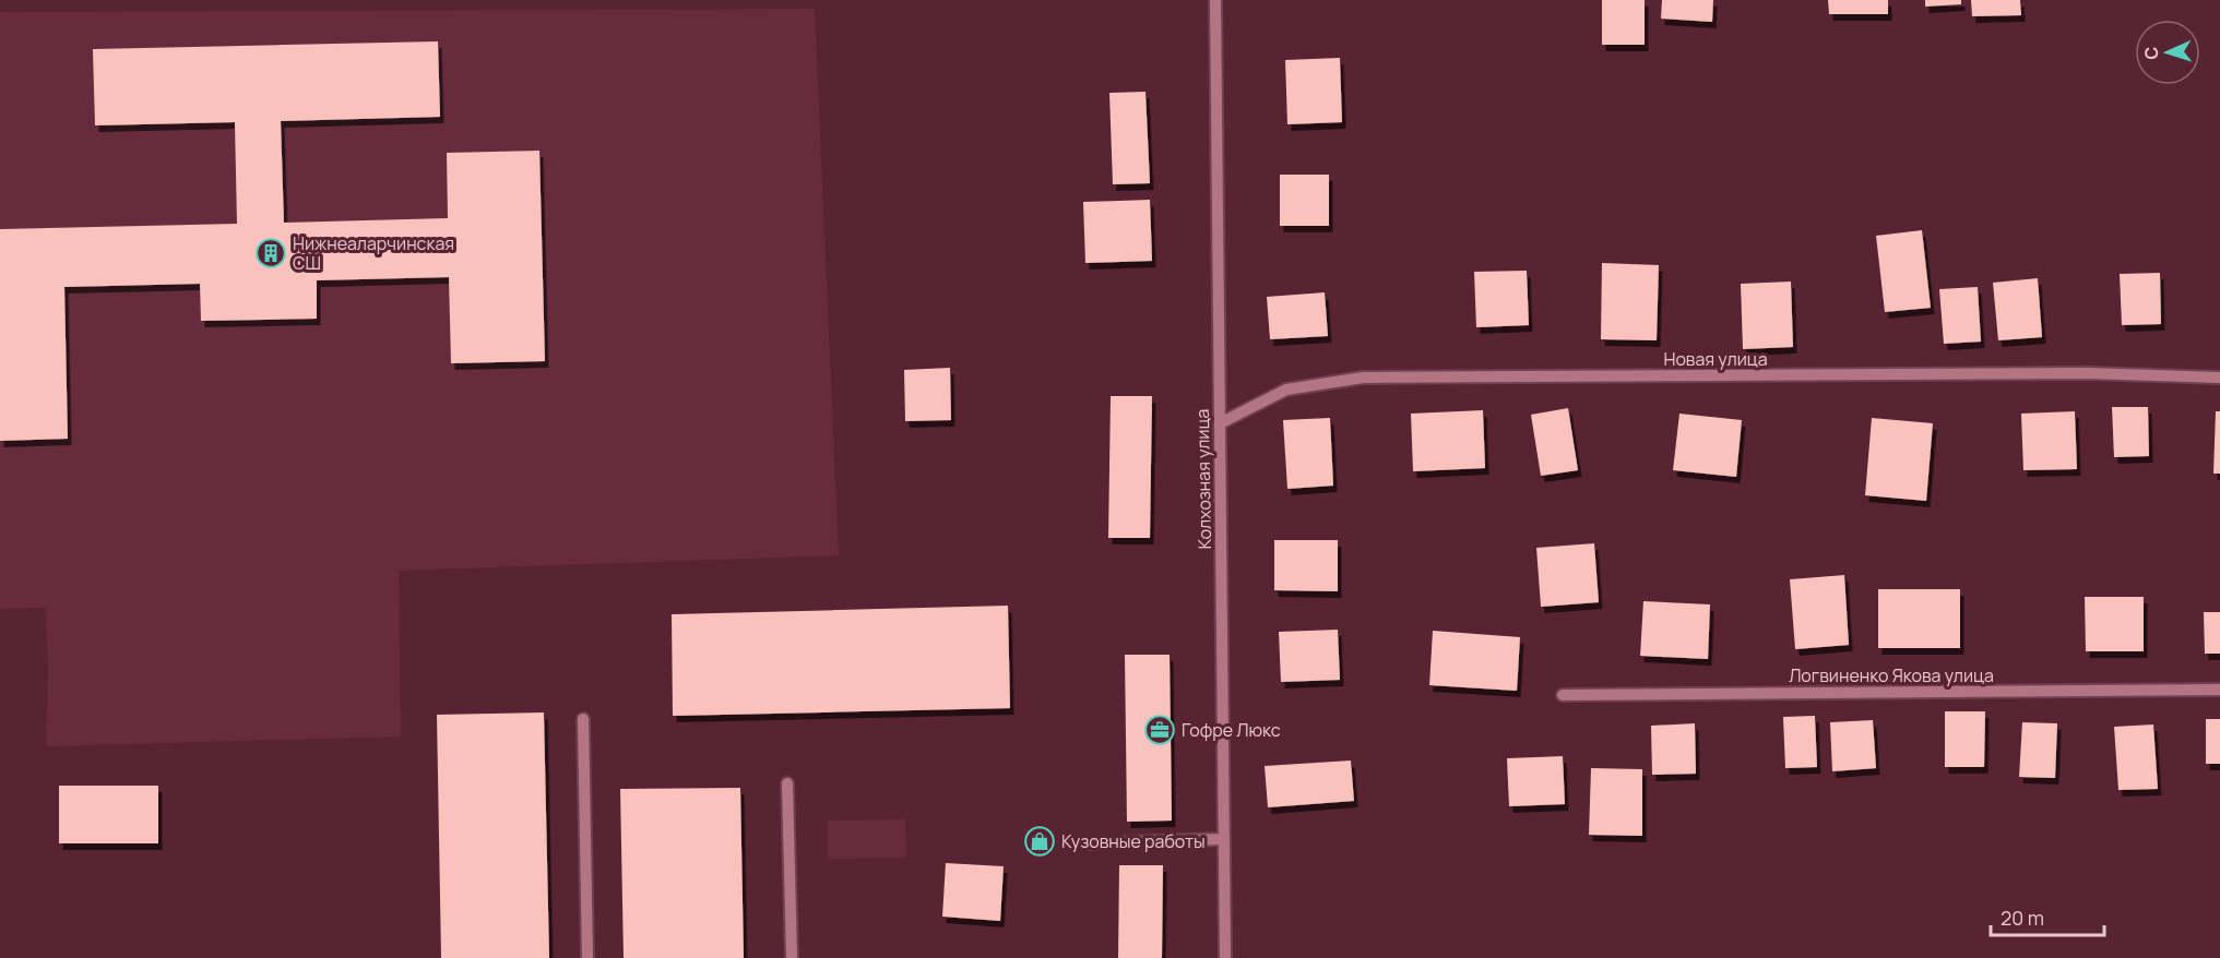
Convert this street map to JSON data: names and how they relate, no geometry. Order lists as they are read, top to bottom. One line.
{"streets":{"street":["Новая улица","Колхозная улица","Логвиненко Якова улица"]},"crossings":[["Новая улица","Колхозная улица"]],"places":{"building":["Нижнеаларчинская СШ"],"office":["Гофре Люкс"],"shop":["Кузовные работы"]},"scale_bar":"20 m","north":"left"}
